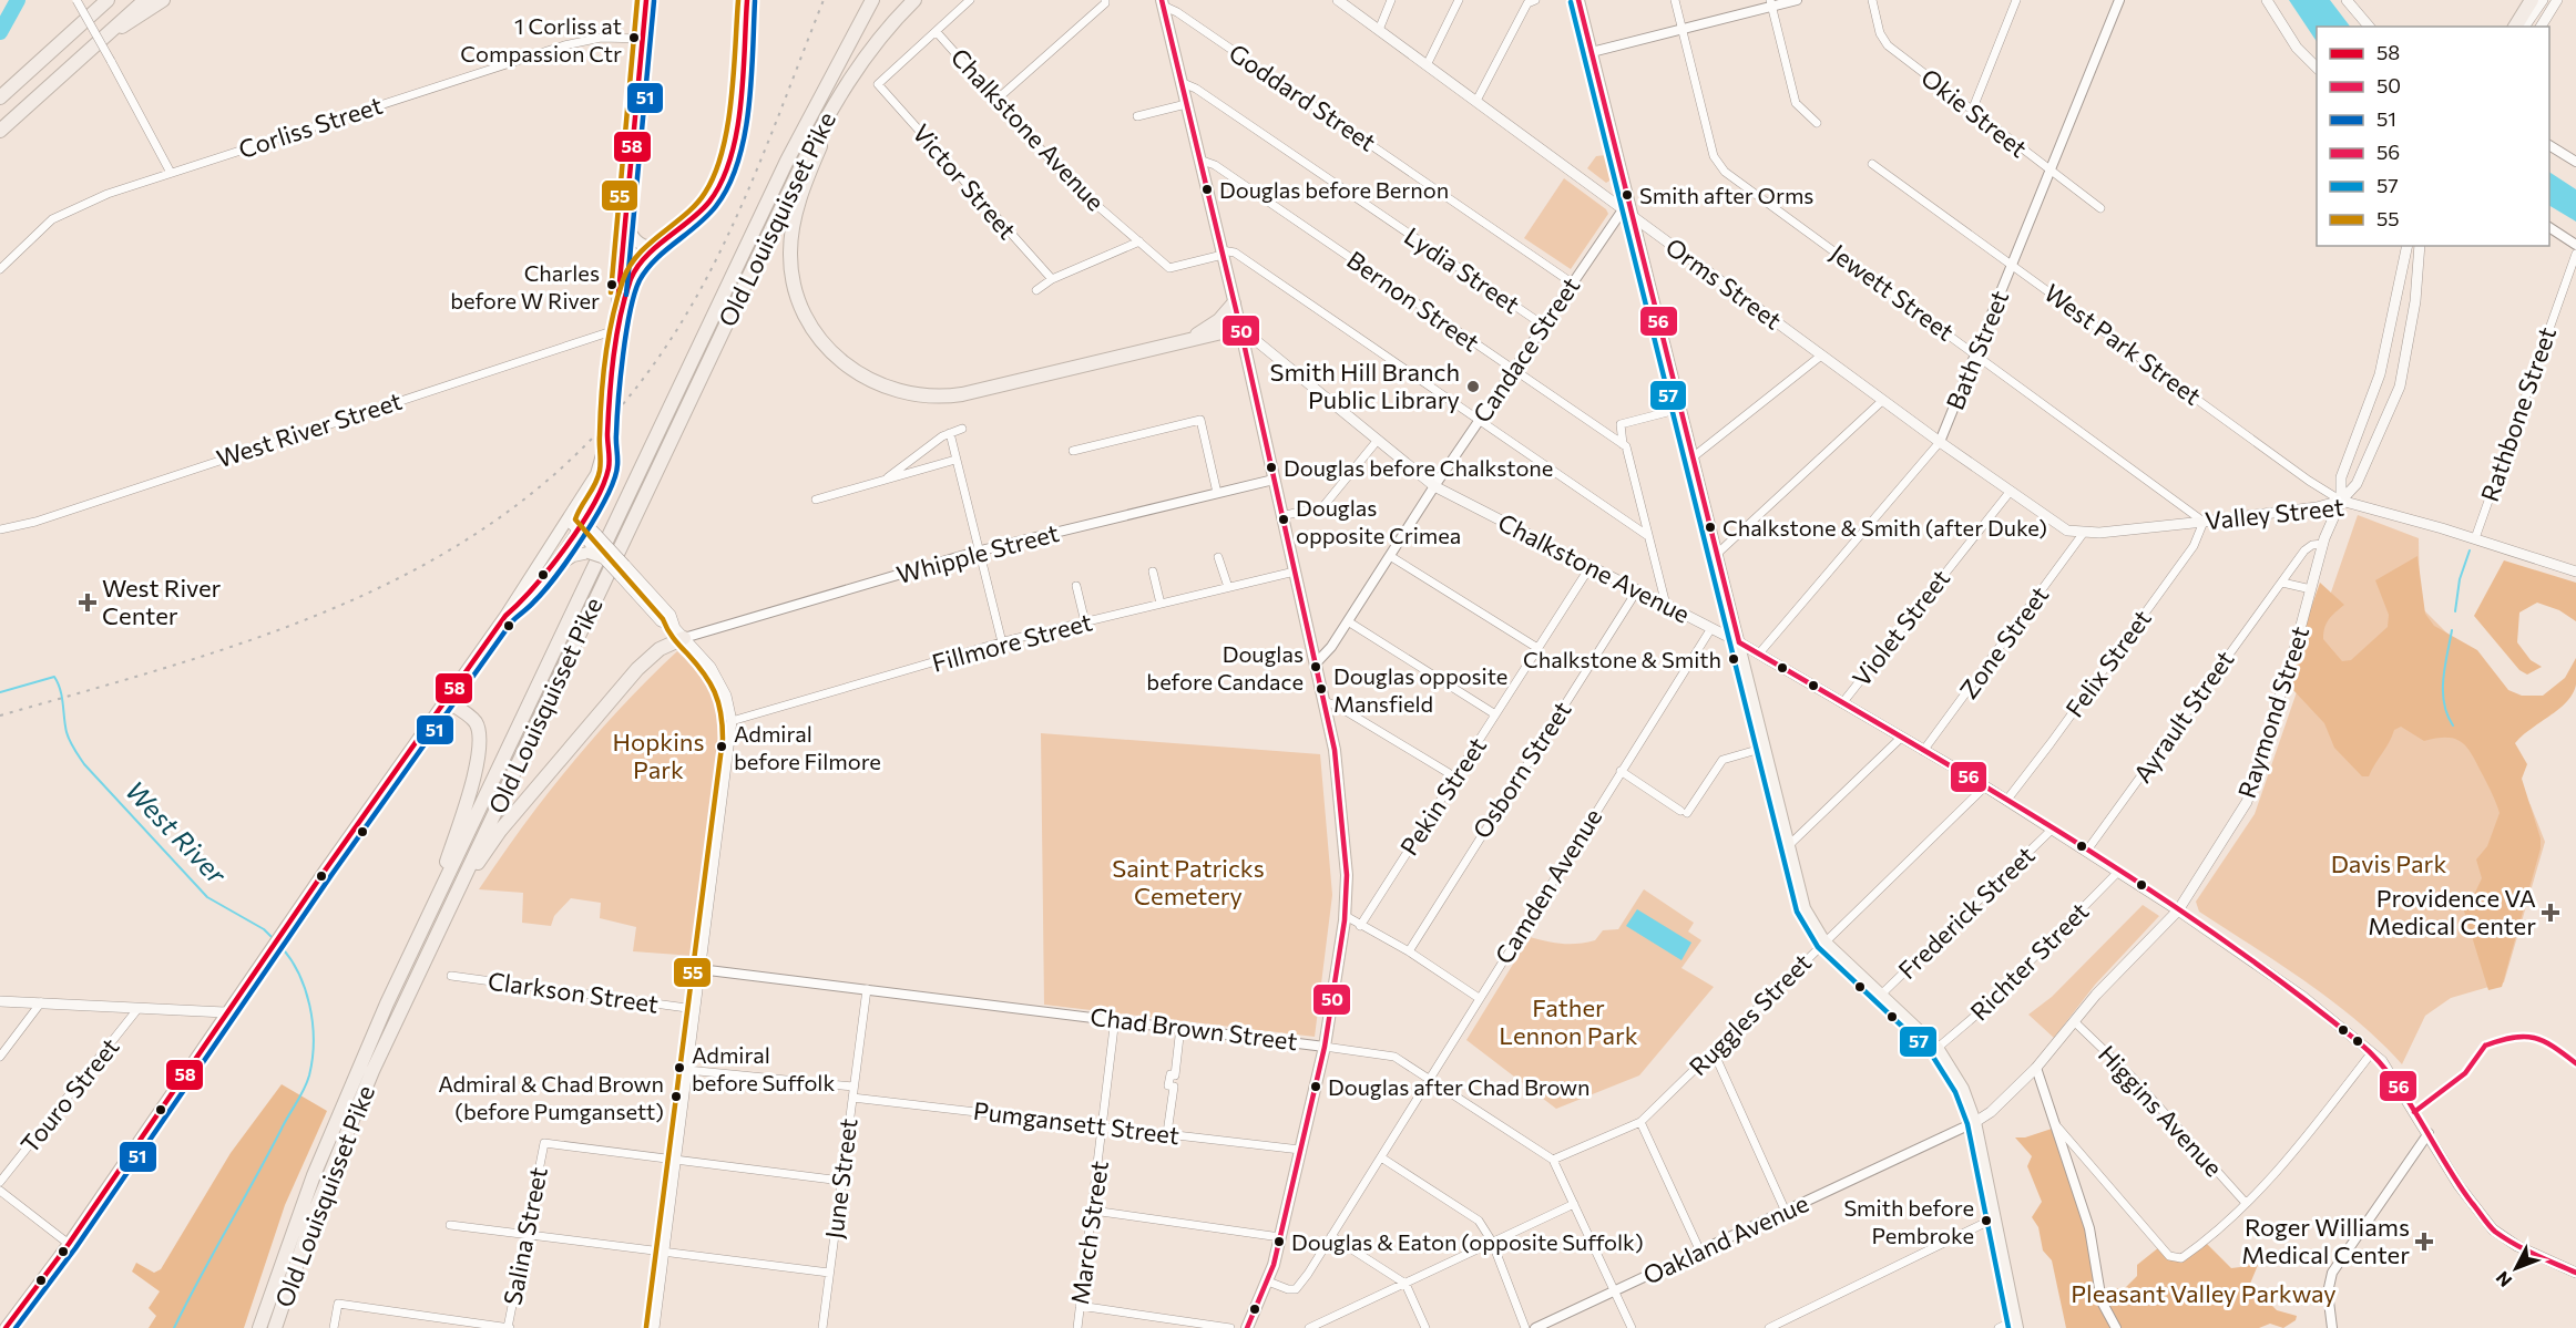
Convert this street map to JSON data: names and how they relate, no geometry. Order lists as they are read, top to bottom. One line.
{"streets":{"highway":["Old Louisquisset Pike"],"main road":["Chalkstone Avenue","Orms Street","Valley Street","Raymond Street","Oakland Avenue"],"street":["Goddard Street","Okie Street","Corliss Street","Victor Street","Lydia Street","Jewett Street","Bernon Street","West Park Street","Candace Street","Bath Street","Rathbone Street","West River Street","Whipple Street","Violet Street","Fillmore Street","Zone Street","Felix Street","Ayrault Street","Osborn Street","Pekin Street","Camden Avenue","Frederick Street","Richter Street","Clarkson Street","Ruggles Street","Chad Brown Street","Touro Street","Higgins Avenue","Pumgansett Street","June Street","March Street","Salina Street"]},"crossings":[["Goddard Street","Candace Street"],["Okie Street","Bath Street"],["Chalkstone Avenue","Victor Street"],["Chalkstone Avenue","Candace Street"],["Chalkstone Avenue","Bath Street"],["Chalkstone Avenue","Violet Street"],["Chalkstone Avenue","Zone Street"],["Chalkstone Avenue","Felix Street"],["Chalkstone Avenue","Raymond Street"],["Chalkstone Avenue","Ayrault Street"],["Chalkstone Avenue","Osborn Street"],["Chalkstone Avenue","Pekin Street"],["Chalkstone Avenue","Camden Avenue"],["Chalkstone Avenue","Frederick Street"],["Chalkstone Avenue","Richter Street"],["Chalkstone Avenue","Ruggles Street"],["Chalkstone Avenue","Oakland Avenue"],["Lydia Street","Candace Street"],["Orms Street","Candace Street"],["Orms Street","Bath Street"],["Orms Street","Valley Street"],["Orms Street","Violet Street"],["Orms Street","Zone Street"],["Jewett Street","Bath Street"],["Jewett Street","Valley Street"],["Jewett Street","Felix Street"],["Bernon Street","Candace Street"],["West Park Street","Bath Street"],["West Park Street","Valley Street"],["West Park Street","Raymond Street"],["Rathbone Street","Valley Street"],["Valley Street","Zone Street"],["Valley Street","Felix Street"],["Valley Street","Raymond Street"],["Raymond Street","Ayrault Street"],["Raymond Street","Oakland Avenue"],["Camden Avenue","Chad Brown Street"],["Ruggles Street","Chad Brown Street"],["Chad Brown Street","June Street"],["Chad Brown Street","March Street"],["Higgins Avenue","Oakland Avenue"],["Pumgansett Street","June Street"],["Pumgansett Street","March Street"]],"water":["West River"],"parks":["Hopkins Park","Davis Park","Saint Patricks Cemetery","Father Lennon Park","Pleasant Valley Parkway"],"places":{"other":["1 Corliss at Compassion Ctr","Douglas before Bernon","Smith after Orms","Charles before W River","Smith Hill Branch Public Library","Douglas before Chalkstone","Douglas opposite Crimea","Chalkstone & Smith (after Duke)","Chalkstone & Smith","Douglas before Candace","Douglas opposite Mansfield","Admiral before Filmore","Admiral before Suffolk","Douglas after Chad Brown","Admiral & Chad Brown (before Pumgansett)","Smith before Pembroke","Douglas & Eaton (opposite Suffolk)"],"health":["West River Center","Providence VA Medical Center","Roger Williams Medical Center"]},"lines":["transit line 58","transit line 50","transit line 56","transit line 55","transit line 51","transit line 57"],"legend":["58","50","51","56","57","55"],"north":"bottom left"}
